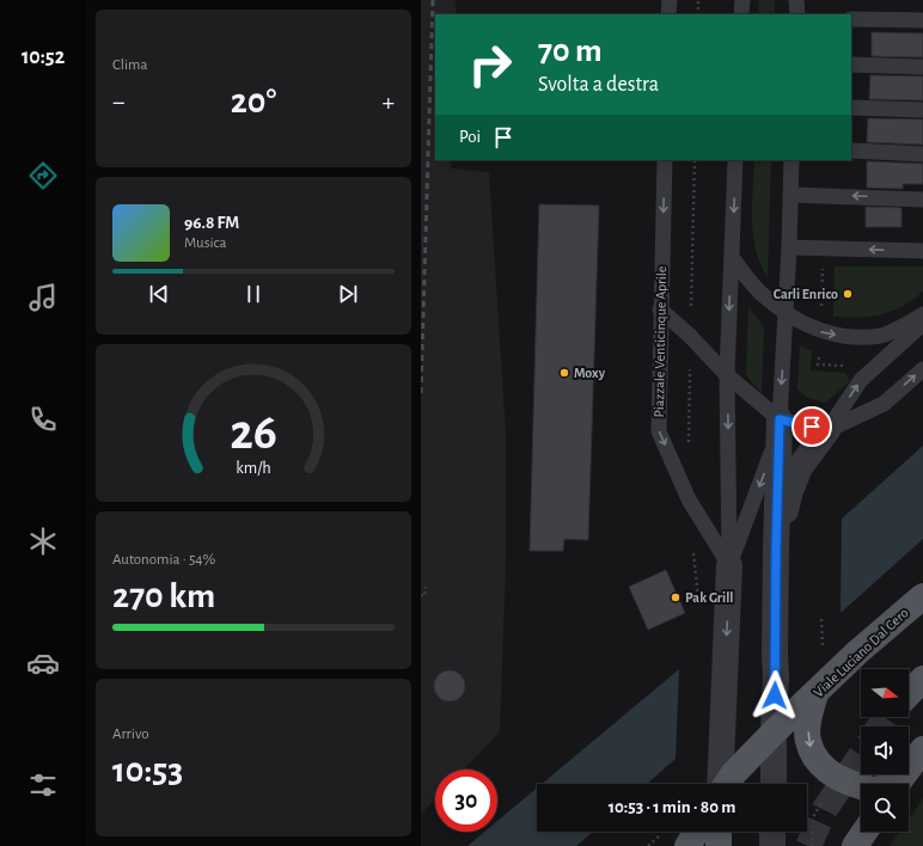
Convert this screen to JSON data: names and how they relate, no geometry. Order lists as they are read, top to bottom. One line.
{"streets":{"main road":["Viale Luciano Dal Cero"],"lane":["Piazzale Venticinque Aprile"]},"places":["Carli Enrico","Moxy","Pak Grill"],"north":"right","page":{"tabs":"10:52","tile":["Clima",["Autonomia · 54%","270 km"],["Arrivo","10:53"]],"turn":["70 m","Svolta a destra"],"heat":["−","20°","+"],"then":"Poi","song":["96.8 FM","Musica"],"limit":"30","trip":"10:53 · 1 min · 80 m","gauge":["26","km/h"]}}
